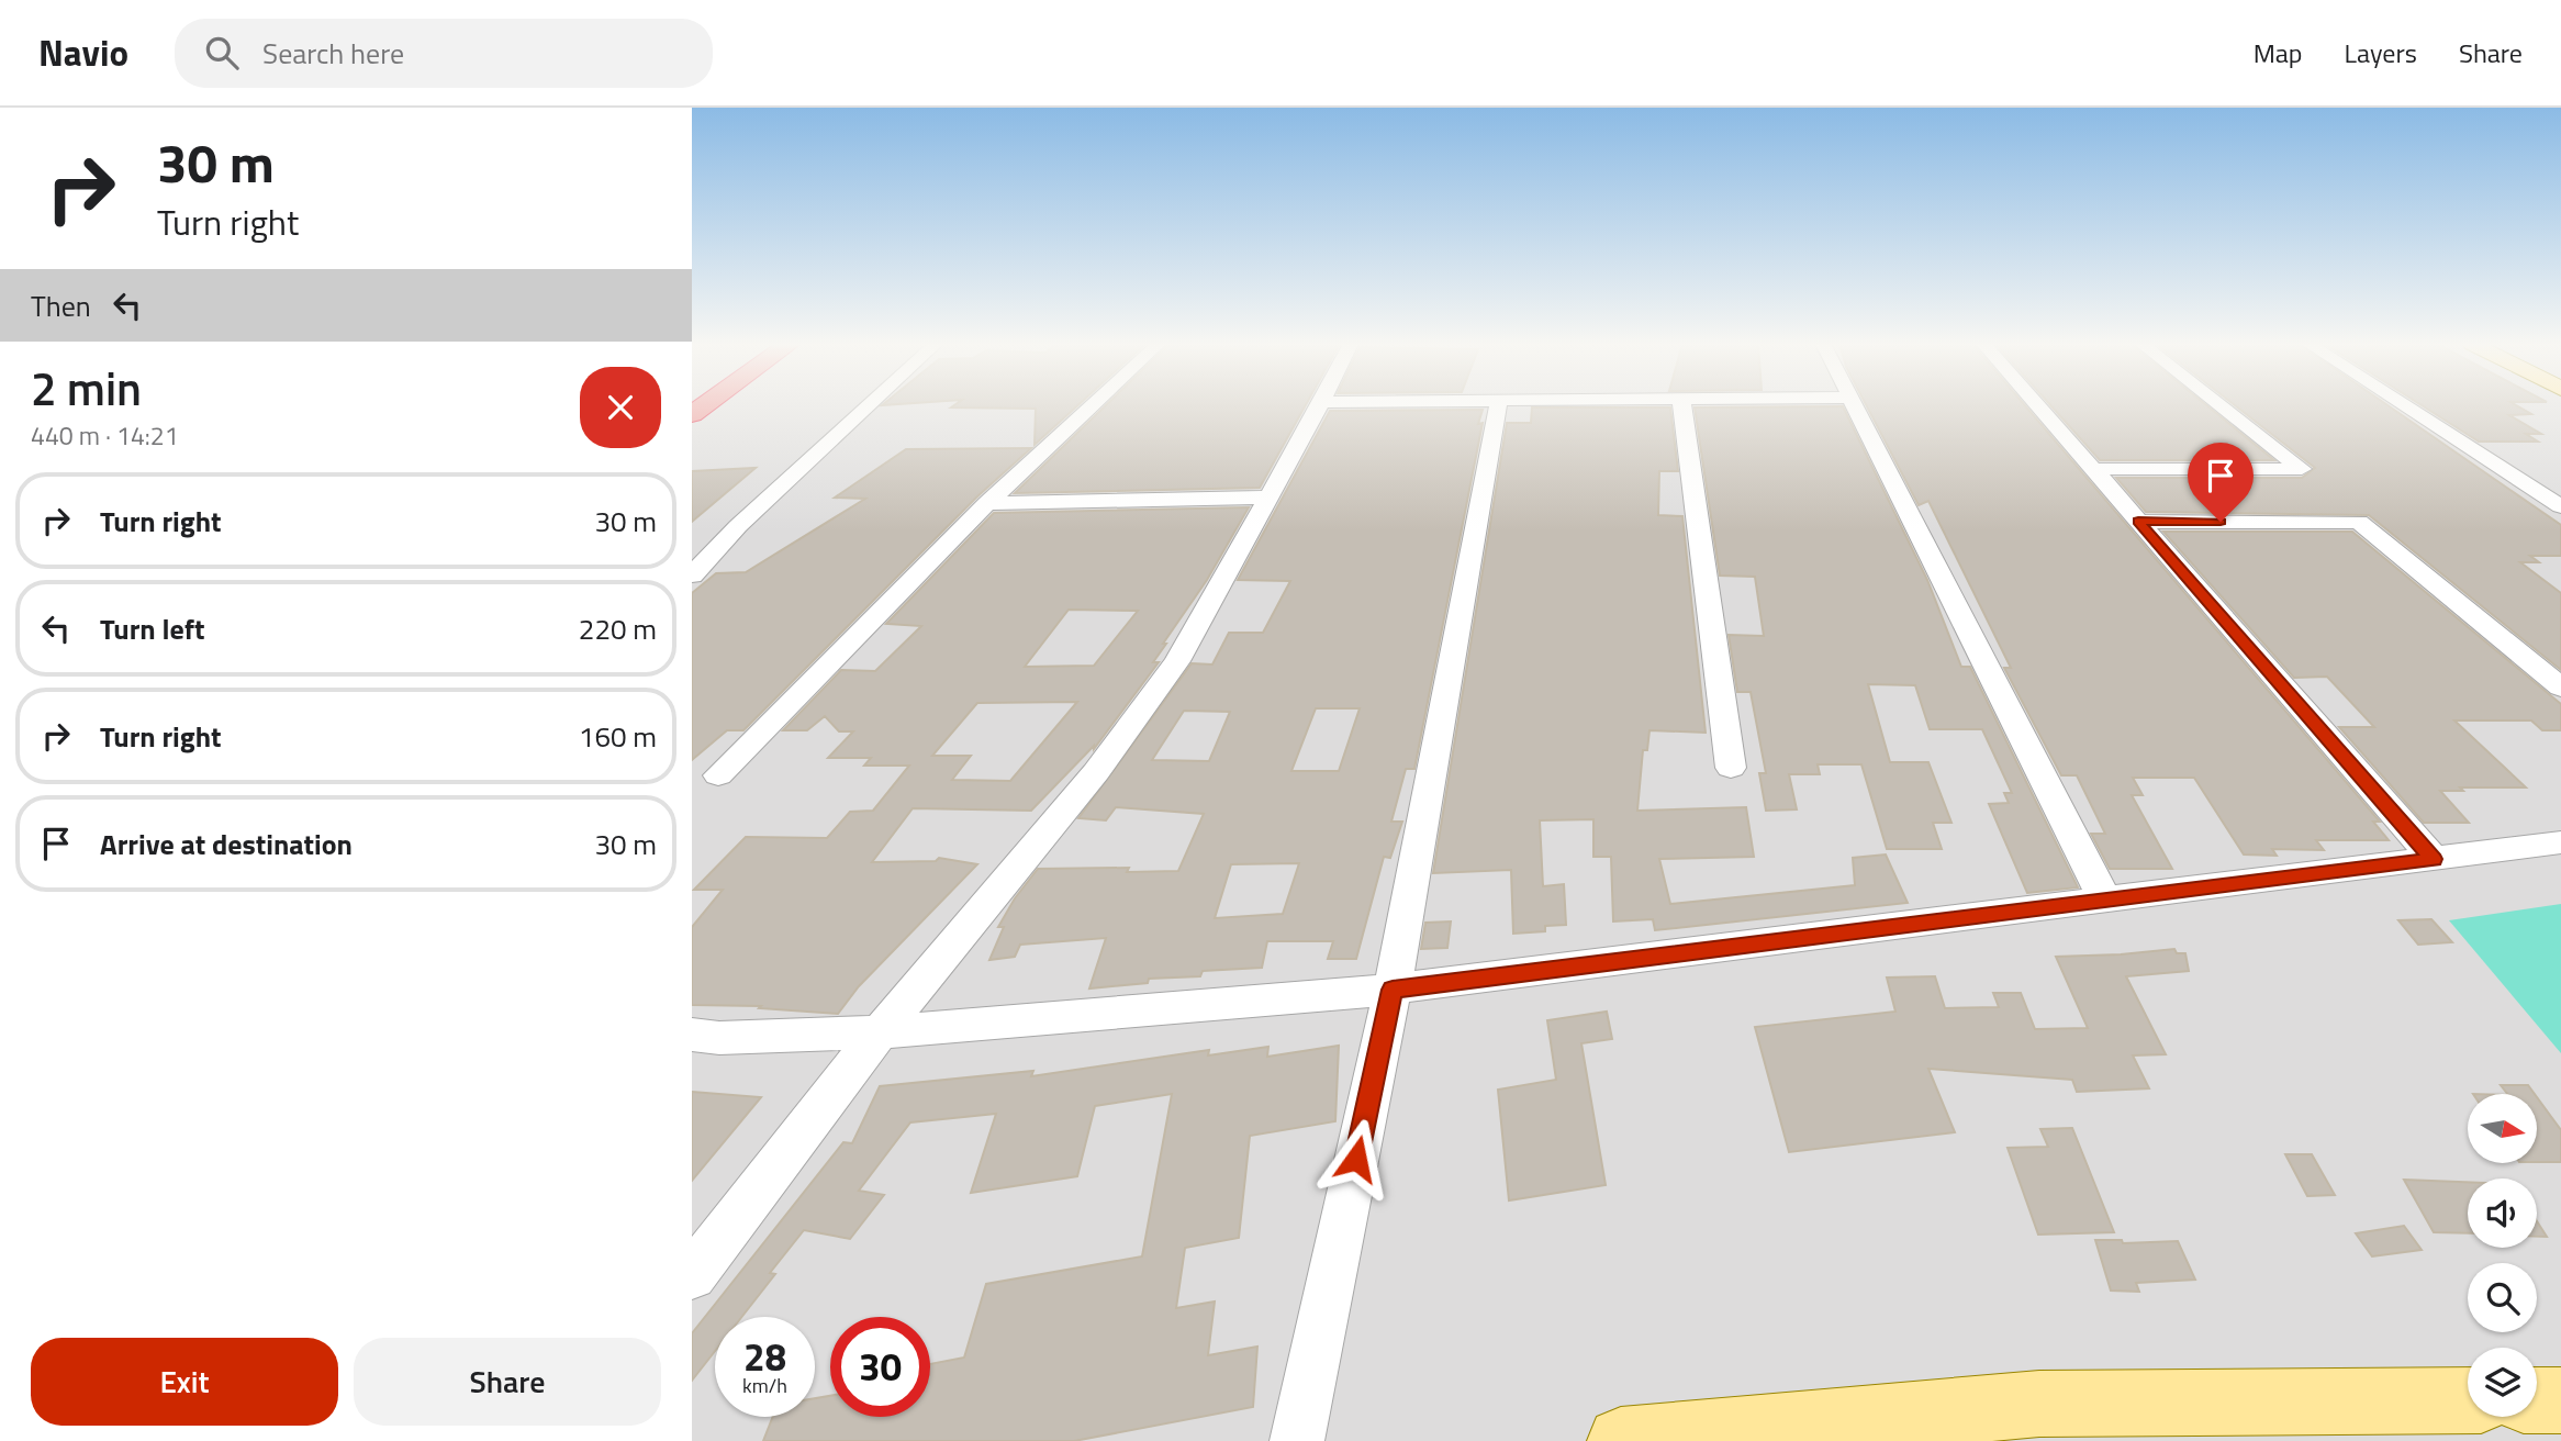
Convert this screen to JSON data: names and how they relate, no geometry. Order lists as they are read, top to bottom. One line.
{"north":"right","page":{"header":"Navio","search":"Search here","nav":["Map","Layers","Share"],"turn":["30 m","Turn right"],"then":"Then","heading":["2 min","440 m · 14:21"],"list":[{"name":"Turn right","value":"30 m"},{"name":"Turn left","value":"220 m"},{"name":"Turn right","value":"160 m"},{"name":"Arrive at destination","value":"30 m"}],"speed":"28 km/h","limit":"30","buttons":["Exit","Share"]}}
